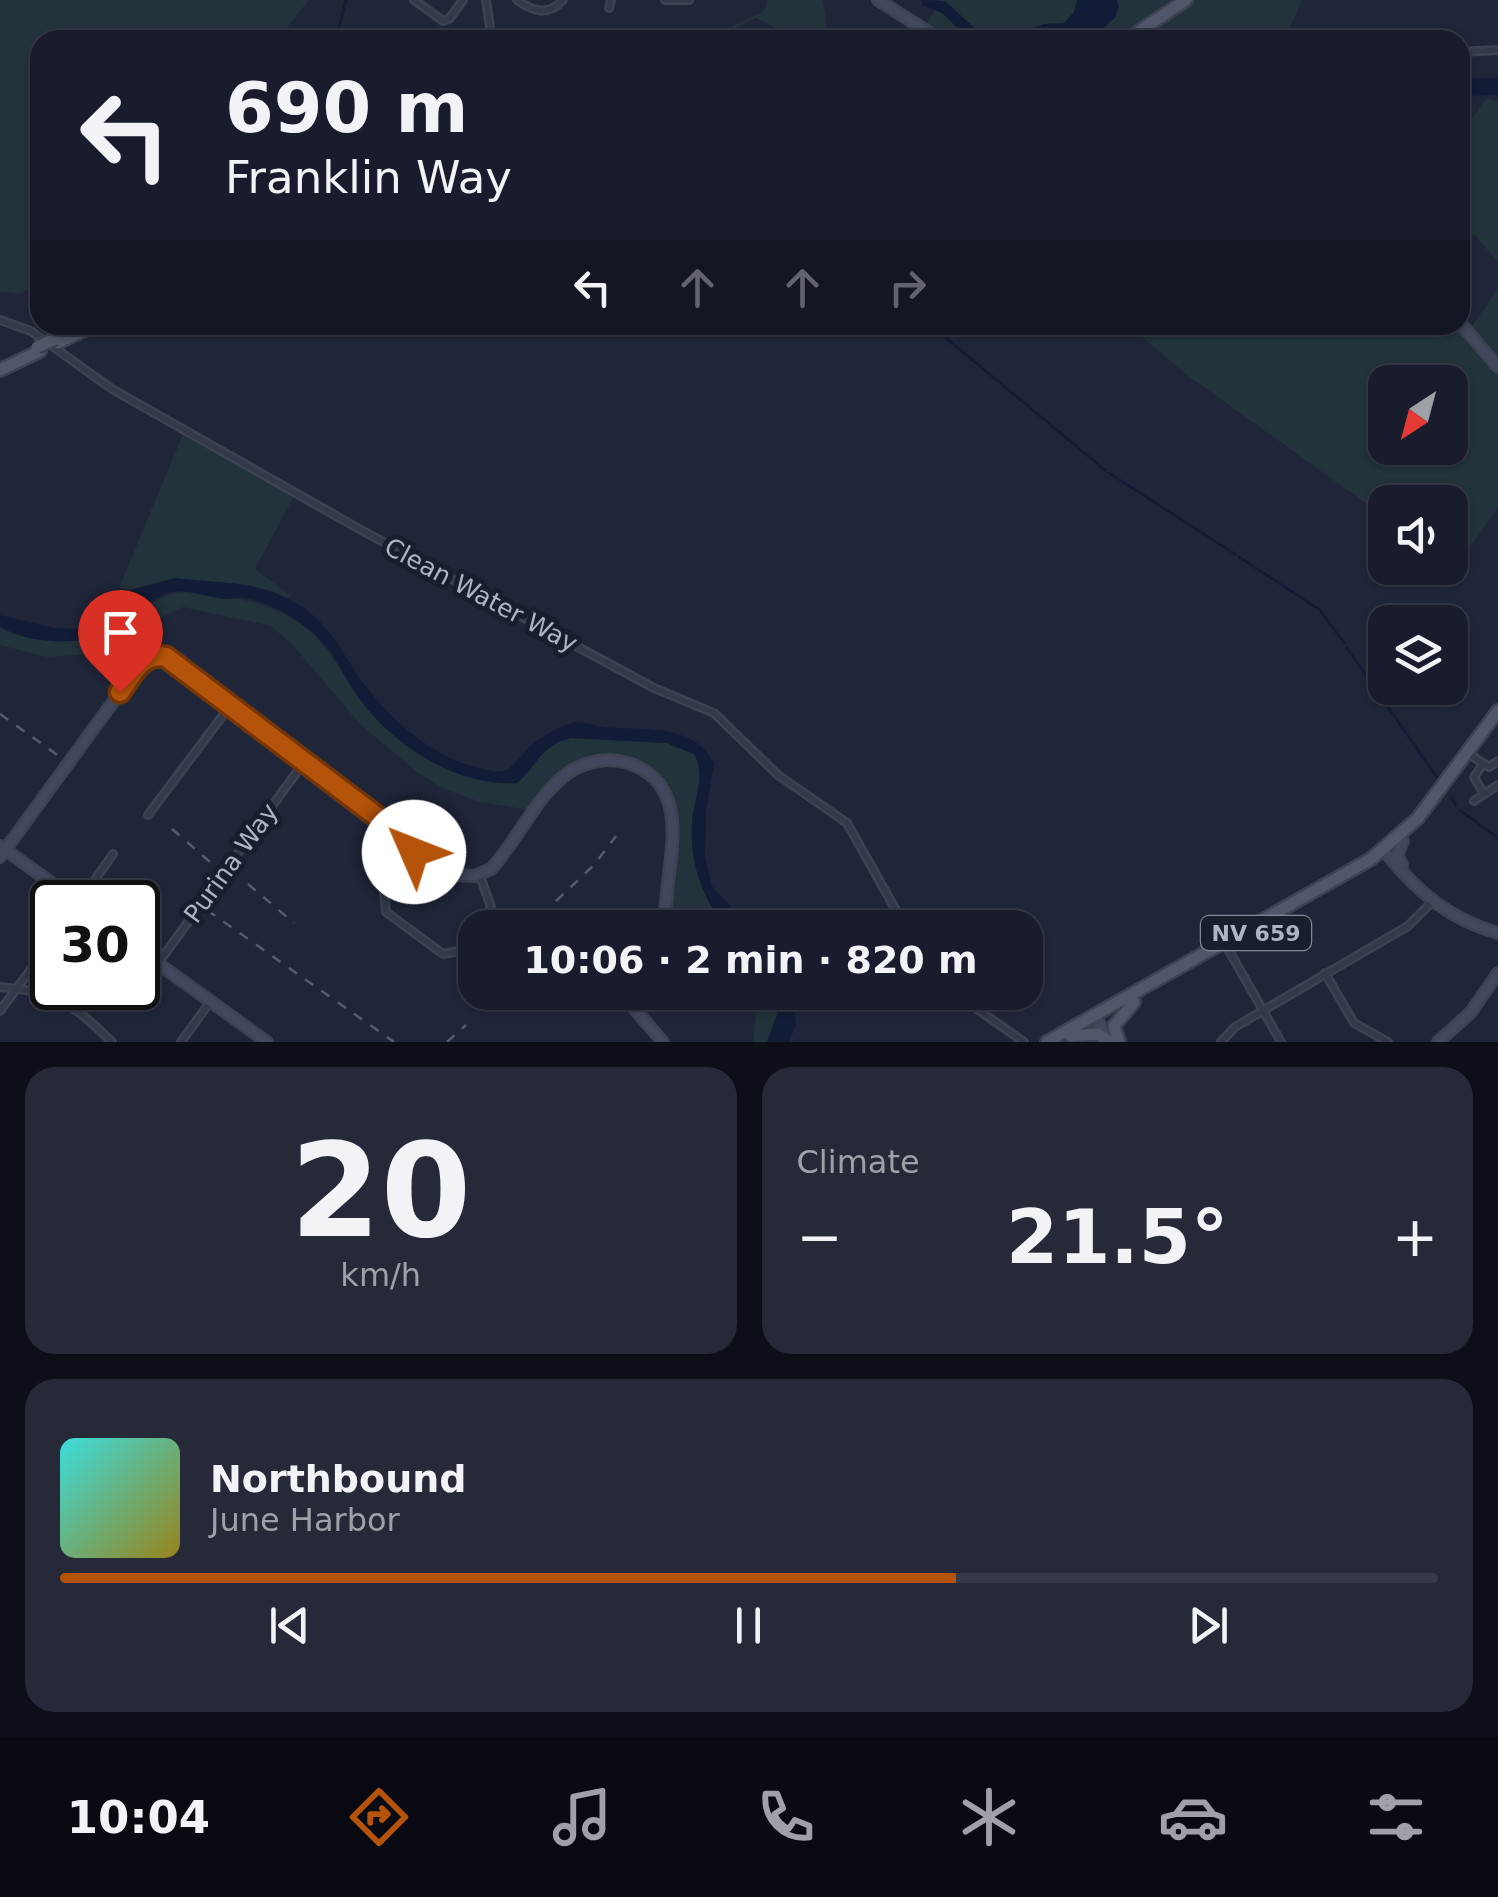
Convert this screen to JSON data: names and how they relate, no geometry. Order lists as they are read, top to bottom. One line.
{"streets":{"main road":["NV 659"],"street":["Clean Water Way","Purina Way"]},"north":"bottom left","page":{"turn":["690 m","Franklin Way"],"limit":"30","trip":"10:06 · 2 min · 820 m","tile":[["20","km/h"],"Climate"],"heat":["−","21.5°","+"],"song":["Northbound","June Harbor"],"tabs":"10:04"}}
